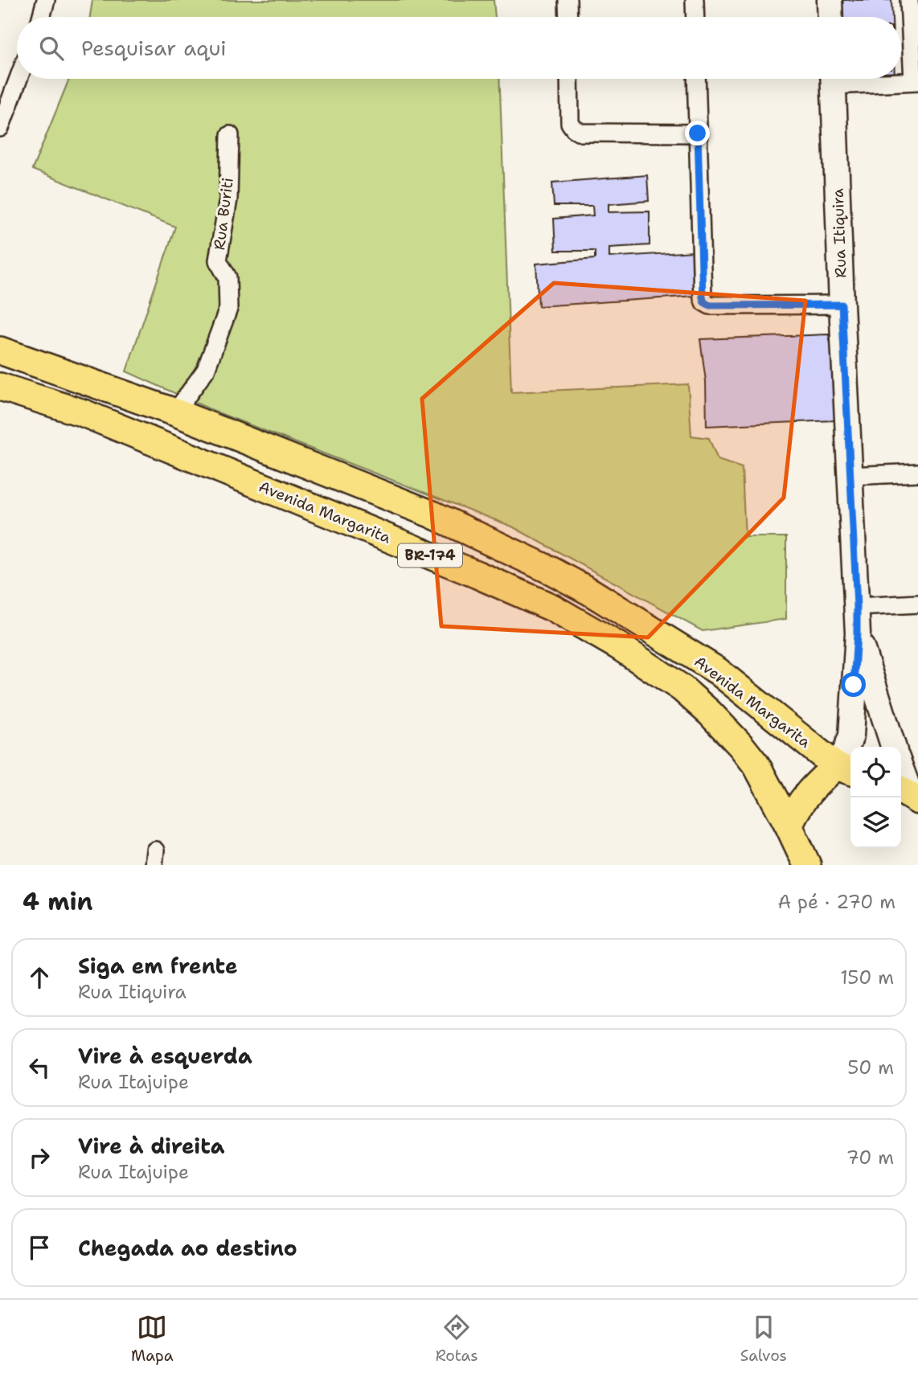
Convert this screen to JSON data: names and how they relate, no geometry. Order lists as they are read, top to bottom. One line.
{"streets":{"main road":["Avenida Margarita","BR-174"],"street":["Rua Buriti","Rua Itiquira"]},"crossings":[["Rua Buriti","Avenida Margarita"],["Rua Itiquira","Avenida Margarita"]],"page":{"search":"Pesquisar aqui","heading":["4 min","A pé · 270 m"],"list":[["Siga em frente","Rua Itiquira","150 m"],["Vire à esquerda","Rua Itajuipe","50 m"],["Vire à direita","Rua Itajuipe","70 m"],"Chegada ao destino"],"nav":["Mapa","Rotas","Salvos"]}}
